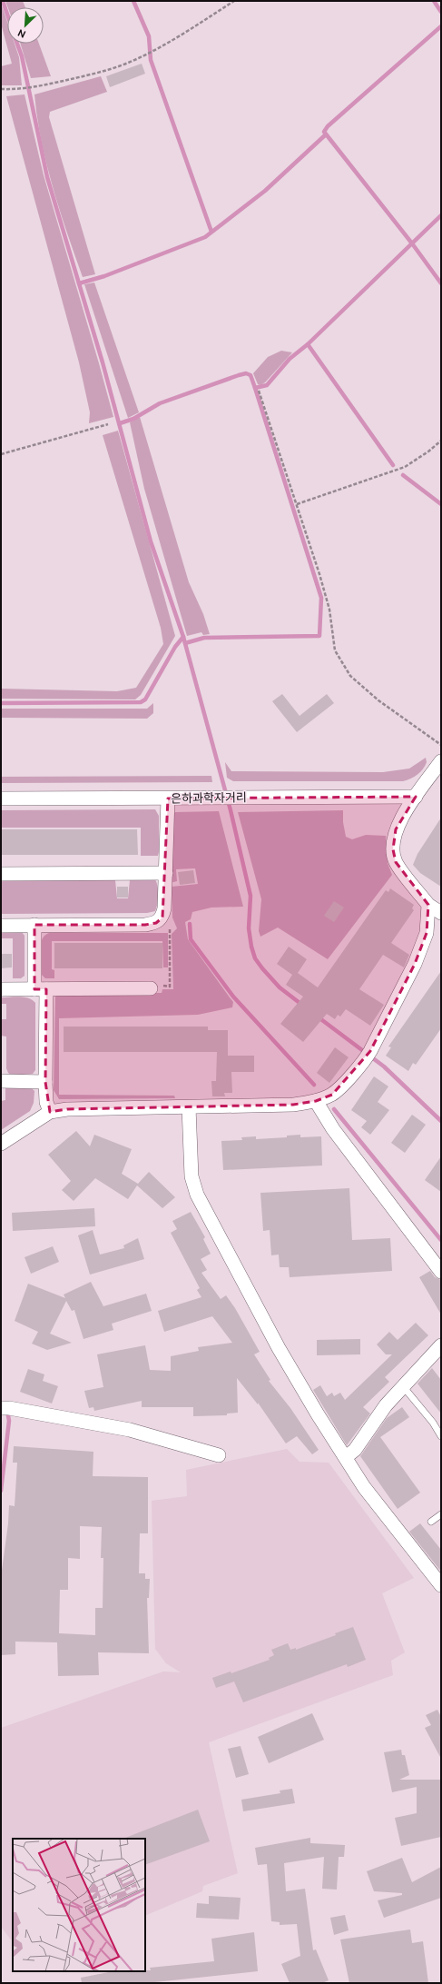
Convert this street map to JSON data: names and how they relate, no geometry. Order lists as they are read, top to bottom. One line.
{"streets":{"street":["은하과학자거리"]},"north":"bottom left"}
